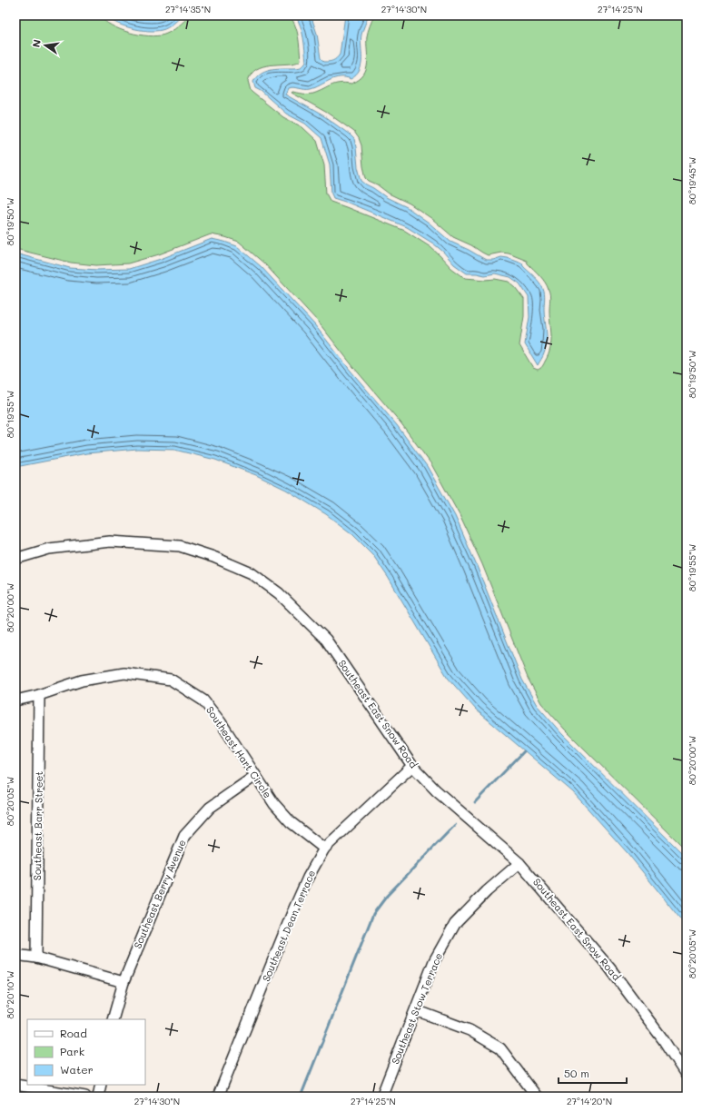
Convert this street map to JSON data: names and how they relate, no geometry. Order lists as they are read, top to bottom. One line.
{"streets":{"street":["Southeast East Snow Road","Southeast Hart Circle","Southeast Barr Street","Southeast Berry Avenue","Southeast Dean Terrace","Southeast Stow Terrace"]},"crossings":[["Southeast East Snow Road","Southeast Dean Terrace"],["Southeast East Snow Road","Southeast Stow Terrace"],["Southeast Hart Circle","Southeast Barr Street"],["Southeast Hart Circle","Southeast Berry Avenue"],["Southeast Hart Circle","Southeast Dean Terrace"]],"legend":["Road","Park","Water"],"scale_bar":"50 m","north":"left","coordinates":["27°14'35\"N","27°14'30\"N","27°14'25\"N","80°19'45\"W","80°19'50\"W","80°19'55\"W","80°20'00\"W","80°20'05\"W","80°20'10\"W","27°14'20\"N"]}
